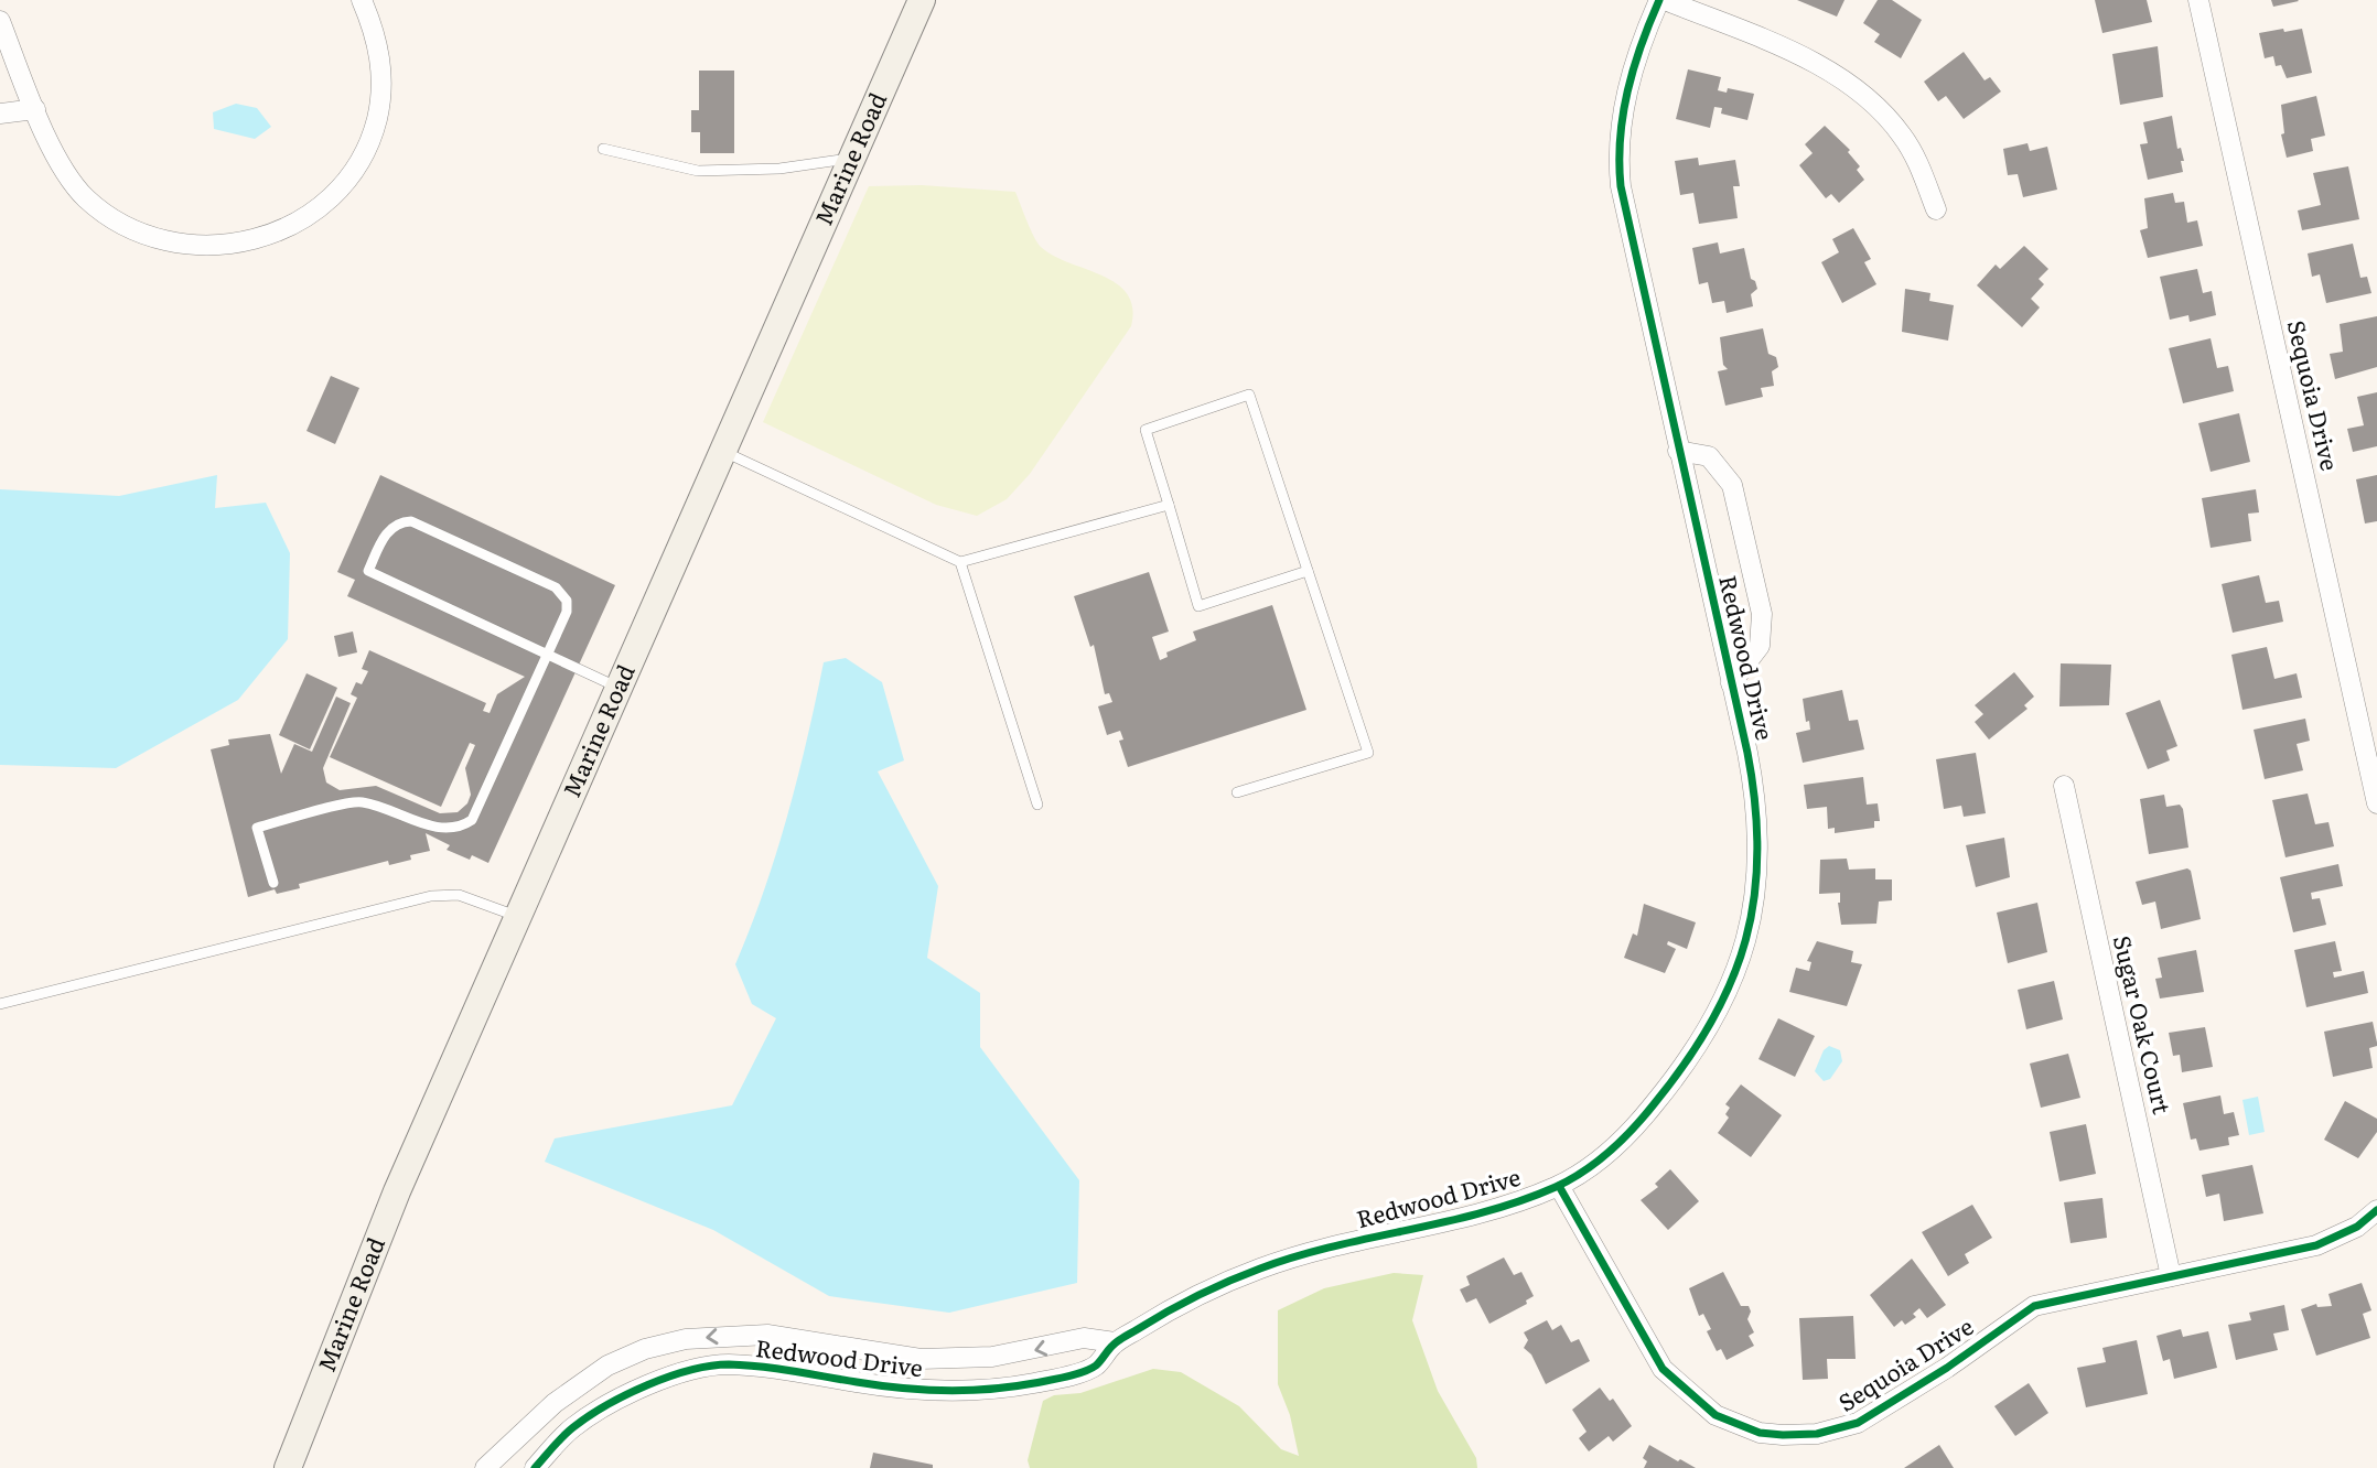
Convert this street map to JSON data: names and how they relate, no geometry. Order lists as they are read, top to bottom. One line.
{"streets":{"main road":["Marine Road"],"street":["Sequoia Drive","Redwood Drive","Sugar Oak Court"]},"crossings":[["Sequoia Drive","Redwood Drive"],["Sequoia Drive","Sugar Oak Court"]]}
